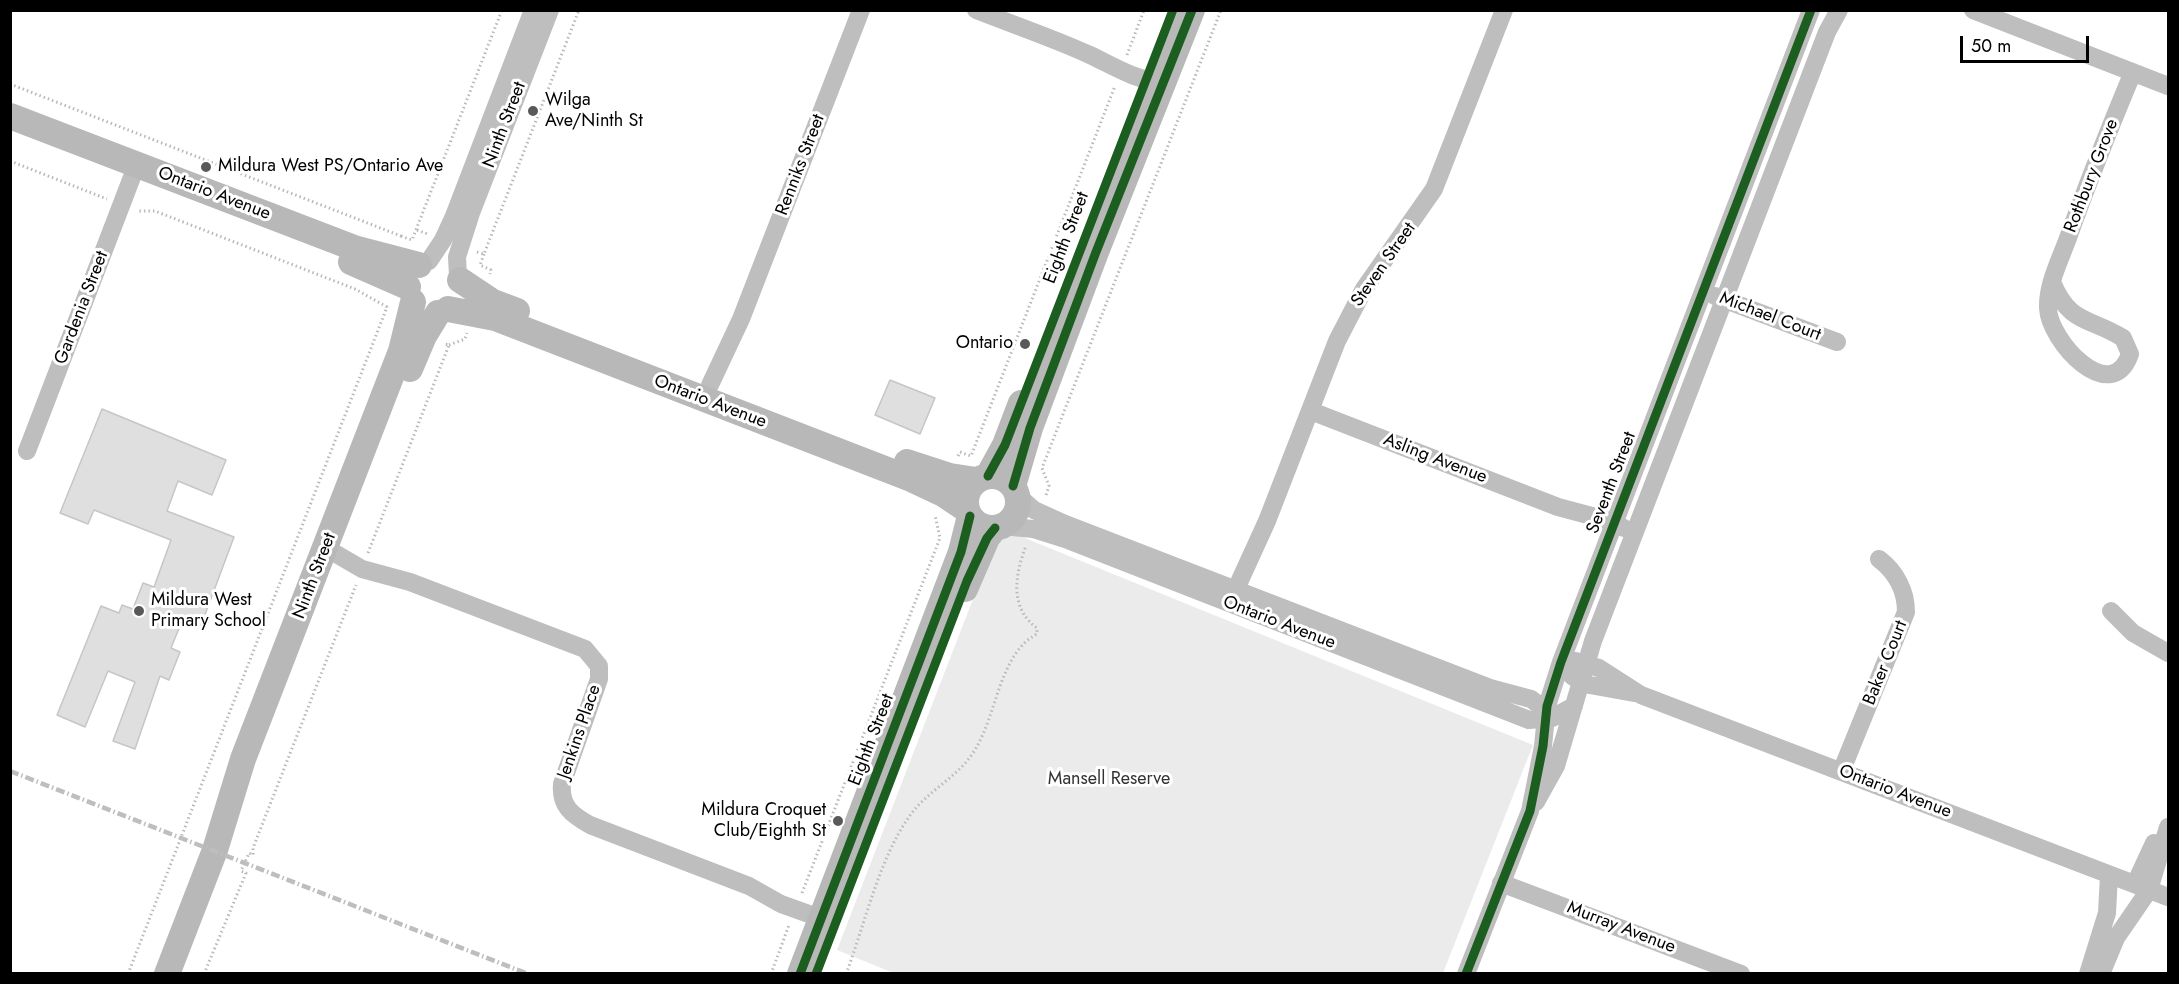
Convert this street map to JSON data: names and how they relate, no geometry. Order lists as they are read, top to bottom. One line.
{"streets":{"street":["Ninth Street","Renniks Street","Rothbury Grove","Ontario Avenue","Eighth Street","Steven Street","Gardenia Street","Michael Court","Asling Avenue","Seventh Street","Baker Court","Jenkins Place","Murray Avenue"]},"crossings":[["Ninth Street","Ontario Avenue"],["Ninth Street","Jenkins Place"],["Renniks Street","Ontario Avenue"],["Ontario Avenue","Eighth Street"],["Ontario Avenue","Steven Street"],["Ontario Avenue","Gardenia Street"],["Ontario Avenue","Seventh Street"],["Ontario Avenue","Baker Court"],["Eighth Street","Jenkins Place"],["Steven Street","Asling Avenue"],["Michael Court","Seventh Street"],["Asling Avenue","Seventh Street"],["Seventh Street","Murray Avenue"]],"parks":["Mansell Reserve"],"places":["Wilga Ave/Ninth St","Mildura West PS/Ontario Ave","Ontario","Mildura West Primary School","Mildura Croquet Club/Eighth St"],"scale_bar":"50 m"}
